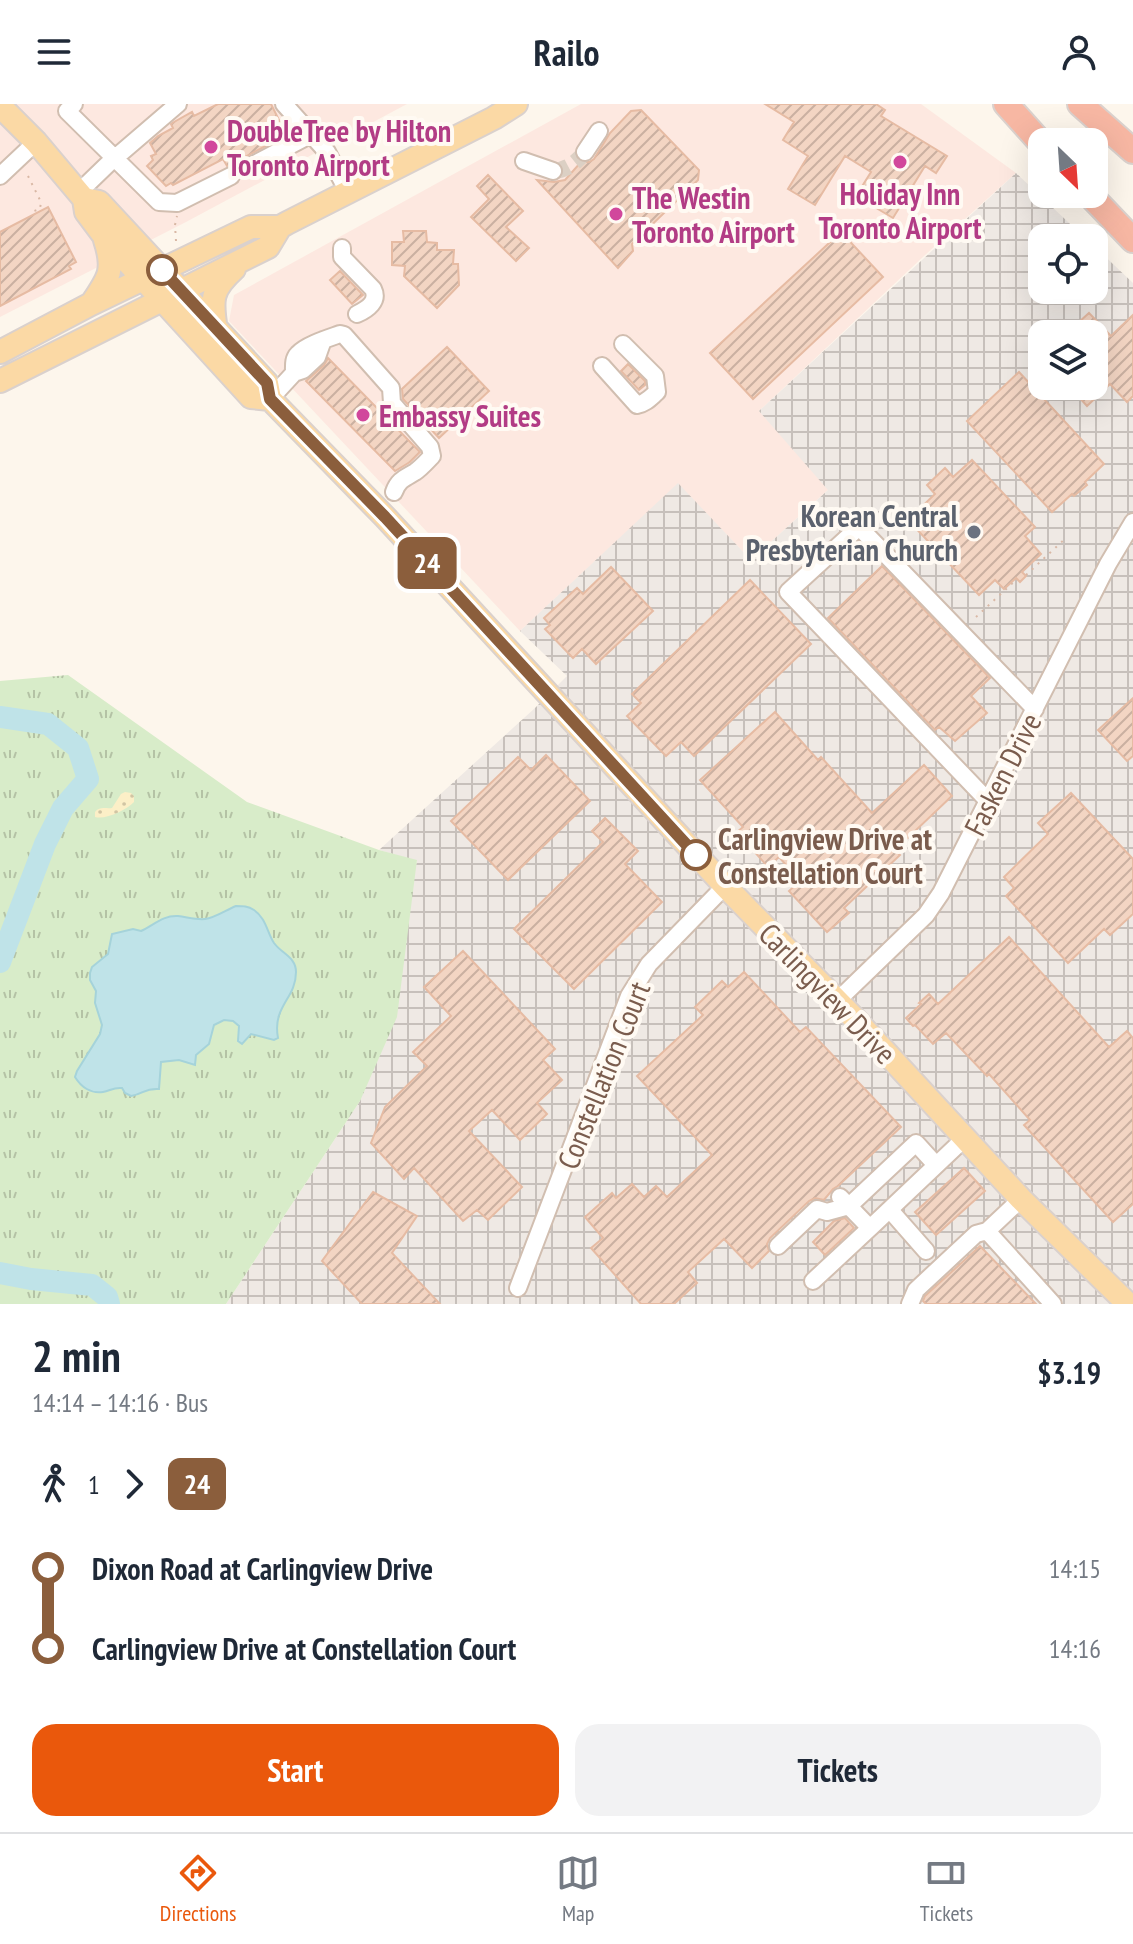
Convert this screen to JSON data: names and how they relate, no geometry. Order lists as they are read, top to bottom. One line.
{"streets":{"main road":["Carlingview Drive"],"street":["Fasken Drive","Constellation Court"]},"crossings":[["Fasken Drive","Carlingview Drive"],["Carlingview Drive","Constellation Court"]],"places":["DoubleTree by Hilton Toronto Airport","Holiday Inn Toronto Airport","The Westin Toronto Airport","Embassy Suites","Korean Central Presbyterian Church","Carlingview Drive at Constellation Court"],"lines":["bus line 24"],"north":"bottom right","page":{"header":"Railo","on_map":"24","heading":["2 min","14:14 – 14:16 · Bus","$3.19"],"legs":["1","24"],"list":[{"name":"Dixon Road at Carlingview Drive","value":"14:15"},{"name":"Carlingview Drive at Constellation Court","value":"14:16"}],"buttons":["Start","Tickets"],"tabs":["Directions","Map","Tickets"]}}
